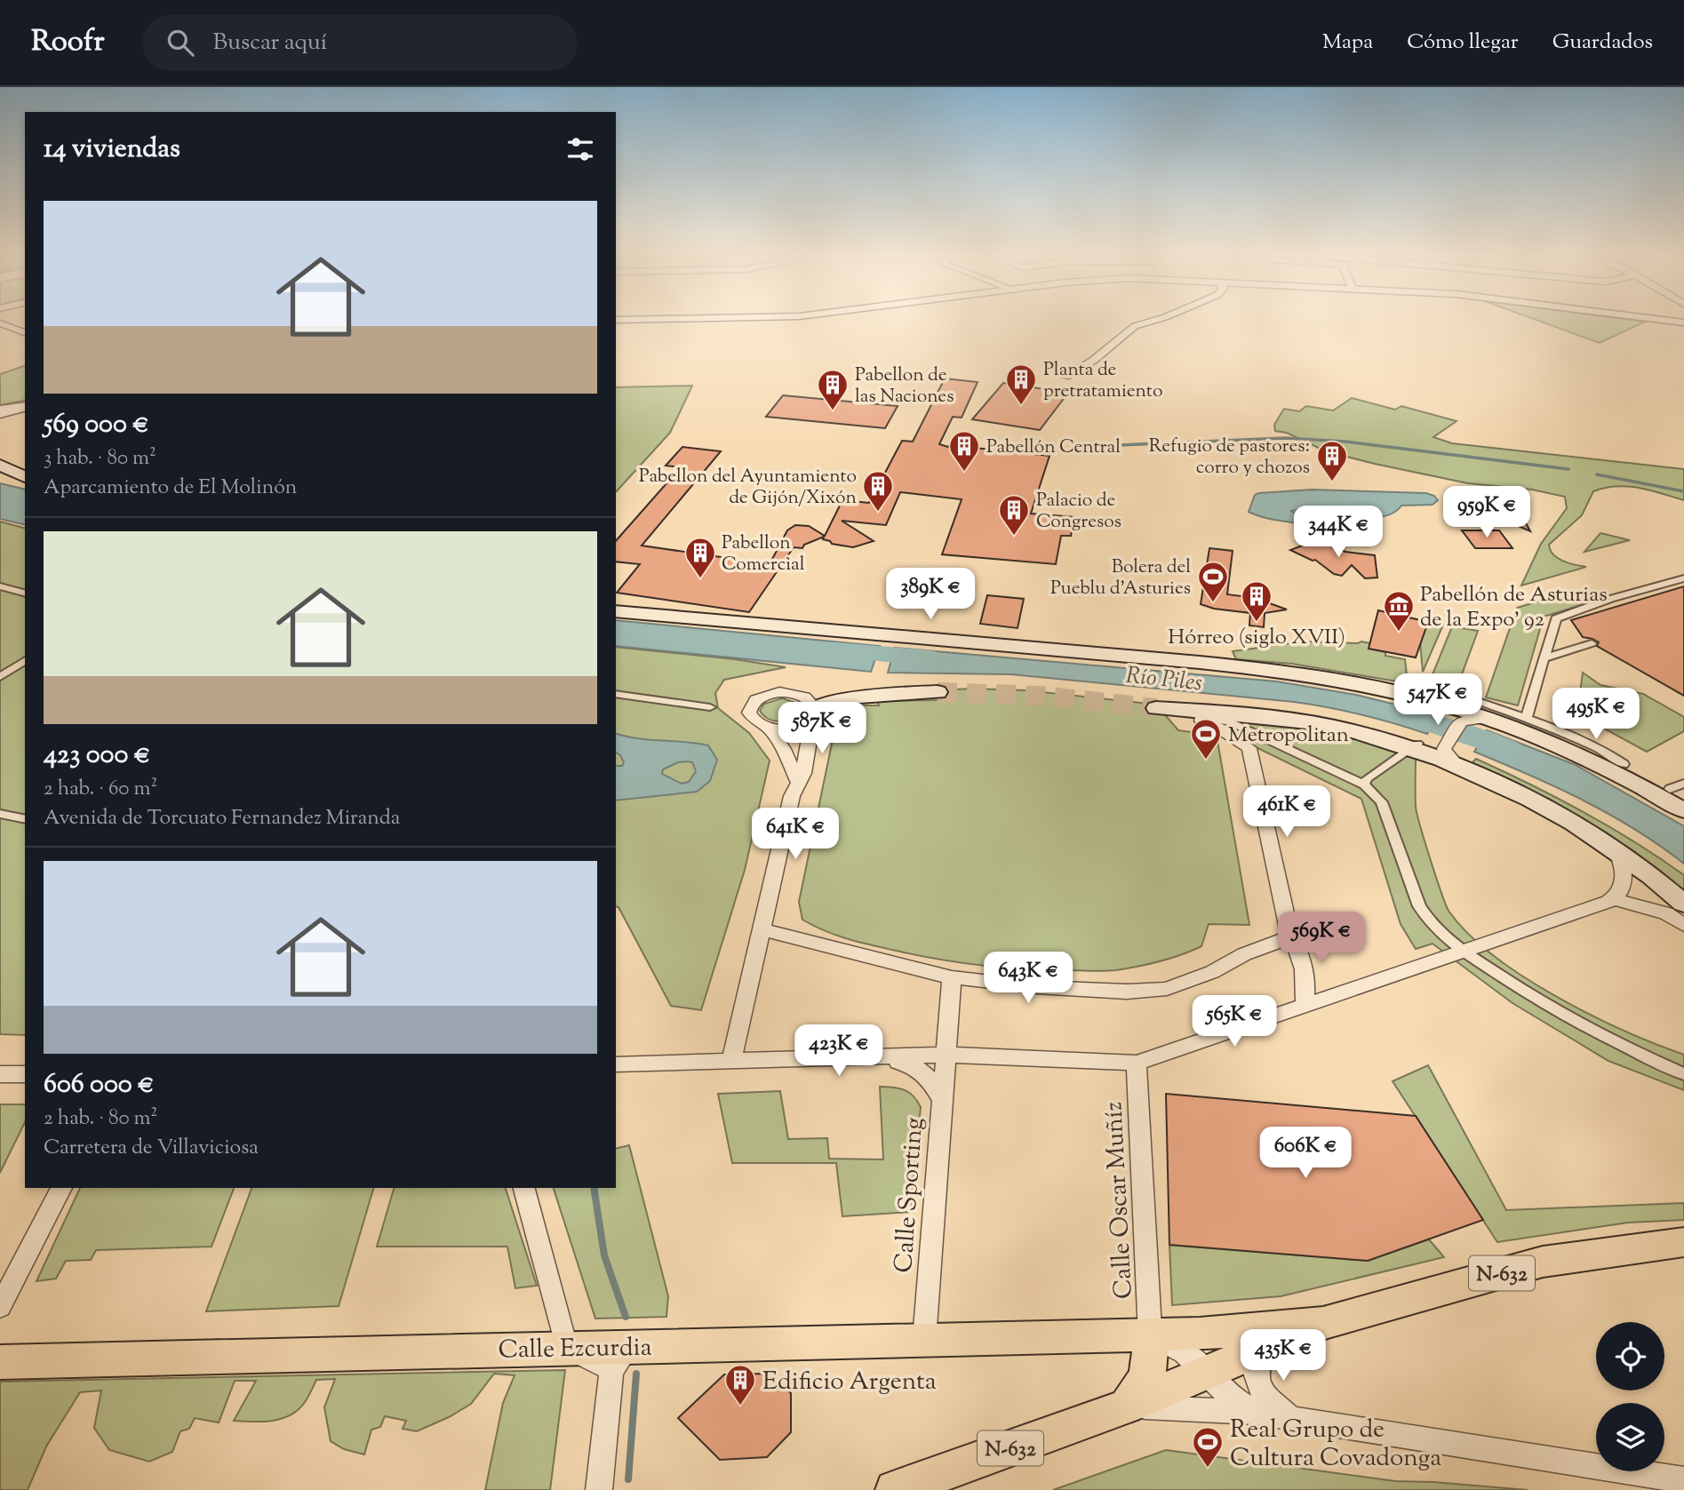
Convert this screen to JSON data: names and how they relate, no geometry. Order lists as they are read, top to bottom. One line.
{"streets":{"main road":["N-632","Calle Ezcurdia"],"street":["Calle Sporting","Calle Oscar Muñíz"]},"crossings":[["Calle Sporting","Calle Ezcurdia"],["Calle Oscar Muñíz","Calle Ezcurdia"],["N-632","Calle Ezcurdia"]],"water":["Río Piles"],"places":{"building":["Planta de pretratamiento","Pabellon de las Naciones","Pabellón Central","Refugio de pastores: corro y chozos","Pabellon del Ayuntamiento de Gijón/Xixón","Palacio de Congresos","Pabellon Comercial","Hórreo (siglo XVII)","Edificio Argenta"],"sports":["Bolera del Pueblu d'Asturies","Metropolitan","Real Grupo de Cultura Covadonga"],"museum":["Pabellón de Asturias de la Expo' 92"]},"page":{"header":"Roofr","search":"Buscar aquí","nav":["Mapa","Cómo llegar","Guardados"],"heading":"14 viviendas","list":[{"name":"569 000 €","note":"3 hab. · 80 m² · Aparcamiento de El Molinón"},{"name":"423 000 €","note":"2 hab. · 60 m² · Avenida de Torcuato Fernandez Miranda"},{"name":"606 000 €","note":"2 hab. · 80 m² · Carretera de Villaviciosa"}],"price":["959K €","344K €","389K €","547K €","495K €","587K €","461K €","641K €","569K €","643K €","565K €","423K €","606K €","435K €"]}}
